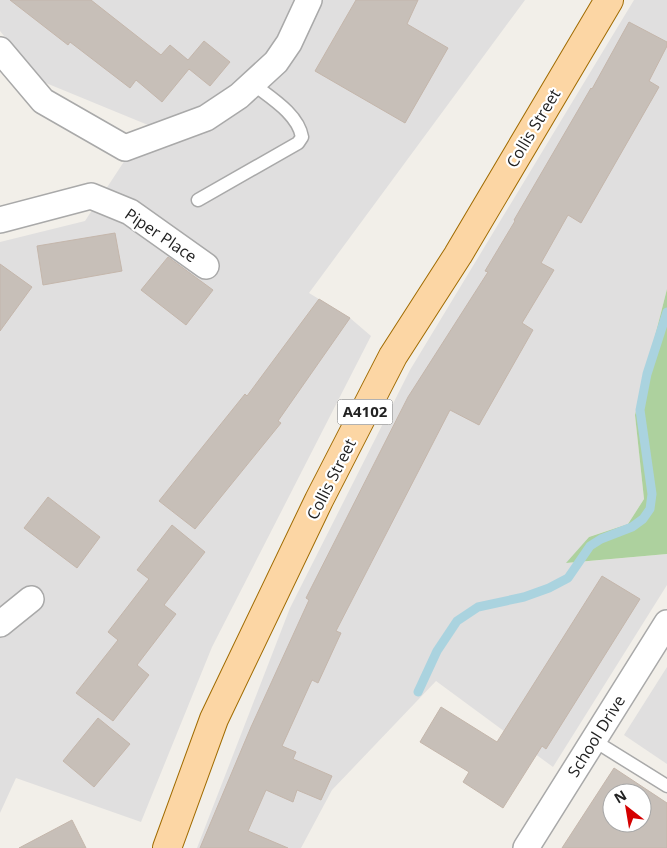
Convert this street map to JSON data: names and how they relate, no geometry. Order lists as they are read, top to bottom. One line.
{"streets":{"main road":["Collis Street","A4102"],"street":["Piper Place","School Drive"]},"north":"top left"}
